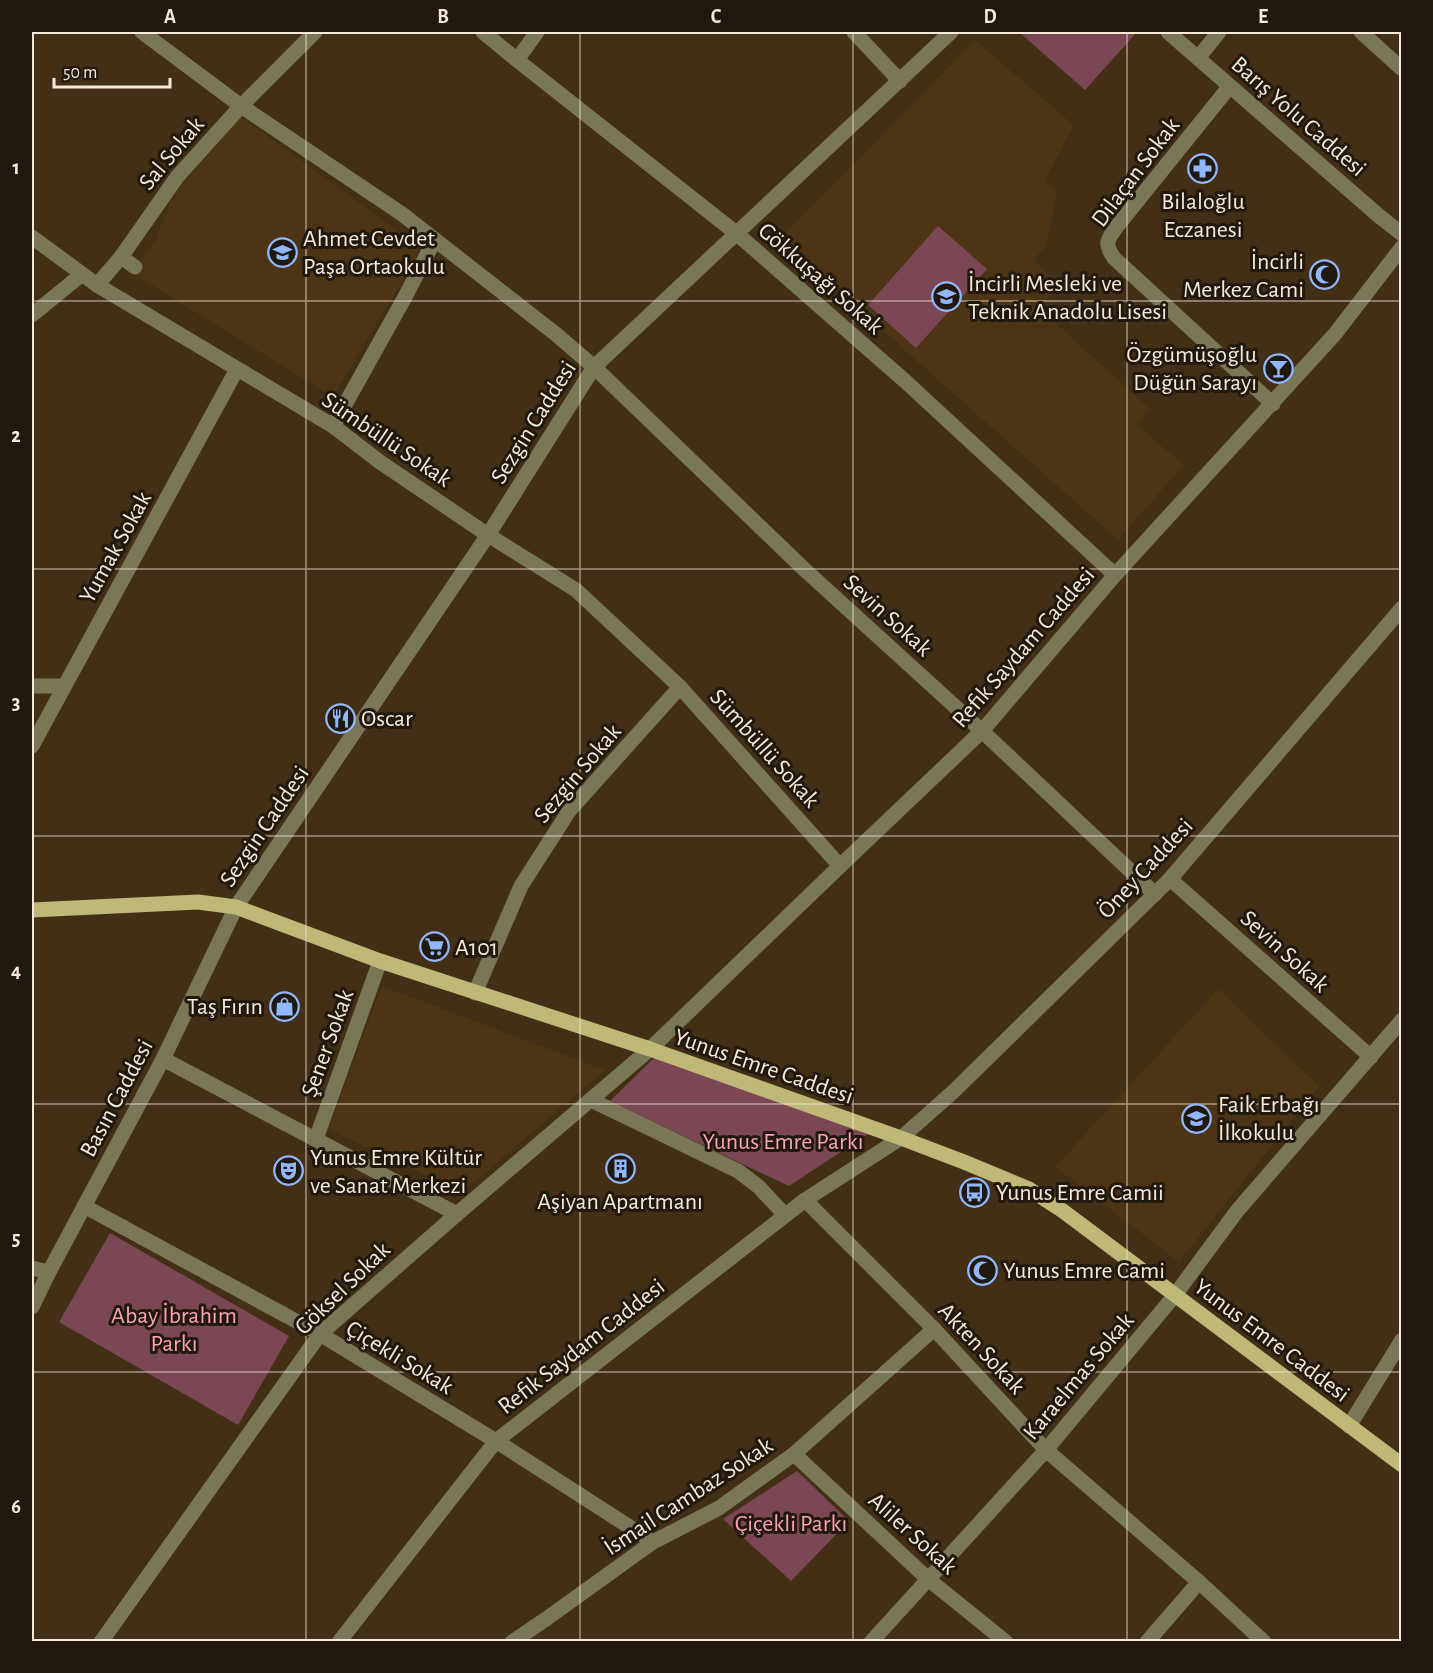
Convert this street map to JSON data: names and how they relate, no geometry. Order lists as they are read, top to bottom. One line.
{"streets":{"main road":["Yunus Emre Caddesi"],"street":["Barış Yolu Caddesi","Sal Sokak","Dilaçan Sokak","Gökkuşağı Sokak","Sezgin Caddesi","Sümbüllü Sokak","Yumak Sokak","Sevin Sokak","Refik Saydam Caddesi","Sezgin Sokak","Öney Caddesi","Şener Sokak","Basın Caddesi","Göksel Sokak","Akten Sokak","Çiçekli Sokak","Karaelmas Sokak","İsmail Cambaz Sokak","Aliler Sokak"]},"crossings":[["Barış Yolu Caddesi","Dilaçan Sokak"],["Sal Sokak","Sümbüllü Sokak"],["Sal Sokak","Sevin Sokak"],["Dilaçan Sokak","Refik Saydam Caddesi"],["Gökkuşağı Sokak","Sezgin Caddesi"],["Gökkuşağı Sokak","Refik Saydam Caddesi"],["Sezgin Caddesi","Sümbüllü Sokak"],["Sezgin Caddesi","Sevin Sokak"],["Sezgin Caddesi","Yunus Emre Caddesi"],["Sezgin Caddesi","Basın Caddesi"],["Sümbüllü Sokak","Yumak Sokak"],["Sümbüllü Sokak","Refik Saydam Caddesi"],["Sümbüllü Sokak","Sezgin Sokak"],["Sevin Sokak","Refik Saydam Caddesi"],["Sevin Sokak","Öney Caddesi"],["Sevin Sokak","Karaelmas Sokak"],["Refik Saydam Caddesi","Öney Caddesi"],["Refik Saydam Caddesi","Yunus Emre Caddesi"],["Refik Saydam Caddesi","Göksel Sokak"],["Refik Saydam Caddesi","Akten Sokak"],["Refik Saydam Caddesi","Çiçekli Sokak"],["Sezgin Sokak","Yunus Emre Caddesi"],["Öney Caddesi","Yunus Emre Caddesi"],["Şener Sokak","Yunus Emre Caddesi"],["Şener Sokak","Basın Caddesi"],["Şener Sokak","Göksel Sokak"],["Yunus Emre Caddesi","Basın Caddesi"],["Yunus Emre Caddesi","Göksel Sokak"],["Yunus Emre Caddesi","Karaelmas Sokak"],["Basın Caddesi","Çiçekli Sokak"],["Göksel Sokak","Çiçekli Sokak"],["Akten Sokak","Karaelmas Sokak"],["Akten Sokak","İsmail Cambaz Sokak"],["Çiçekli Sokak","İsmail Cambaz Sokak"],["Karaelmas Sokak","Aliler Sokak"],["İsmail Cambaz Sokak","Aliler Sokak"]],"parks":["Yunus Emre Parkı","Abay İbrahim Parkı","Çiçekli Parkı"],"places":{"pharmacy":["Bilaloğlu Eczanesi"],"school or university":["Ahmet Cevdet Paşa Ortaokulu","İncirli Mesleki ve Teknik Anadolu Lisesi","Faik Erbağı İlkokulu"],"mosque":["İncirli Merkez Cami","Yunus Emre Cami"],"bar":["Özgümüşoğlu Düğün Sarayı"],"restaurant":["Oscar"],"supermarket":["A101"],"shop":["Taş Fırın"],"building":["Aşiyan Apartmanı"],"theatre":["Yunus Emre Kültür ve Sanat Merkezi"],"bus stop":["Yunus Emre Camii"]},"scale_bar":"50 m","grid":{"columns":["A","B","C","D","E"],"rows":["1","2","3","4","5","6"]}}
